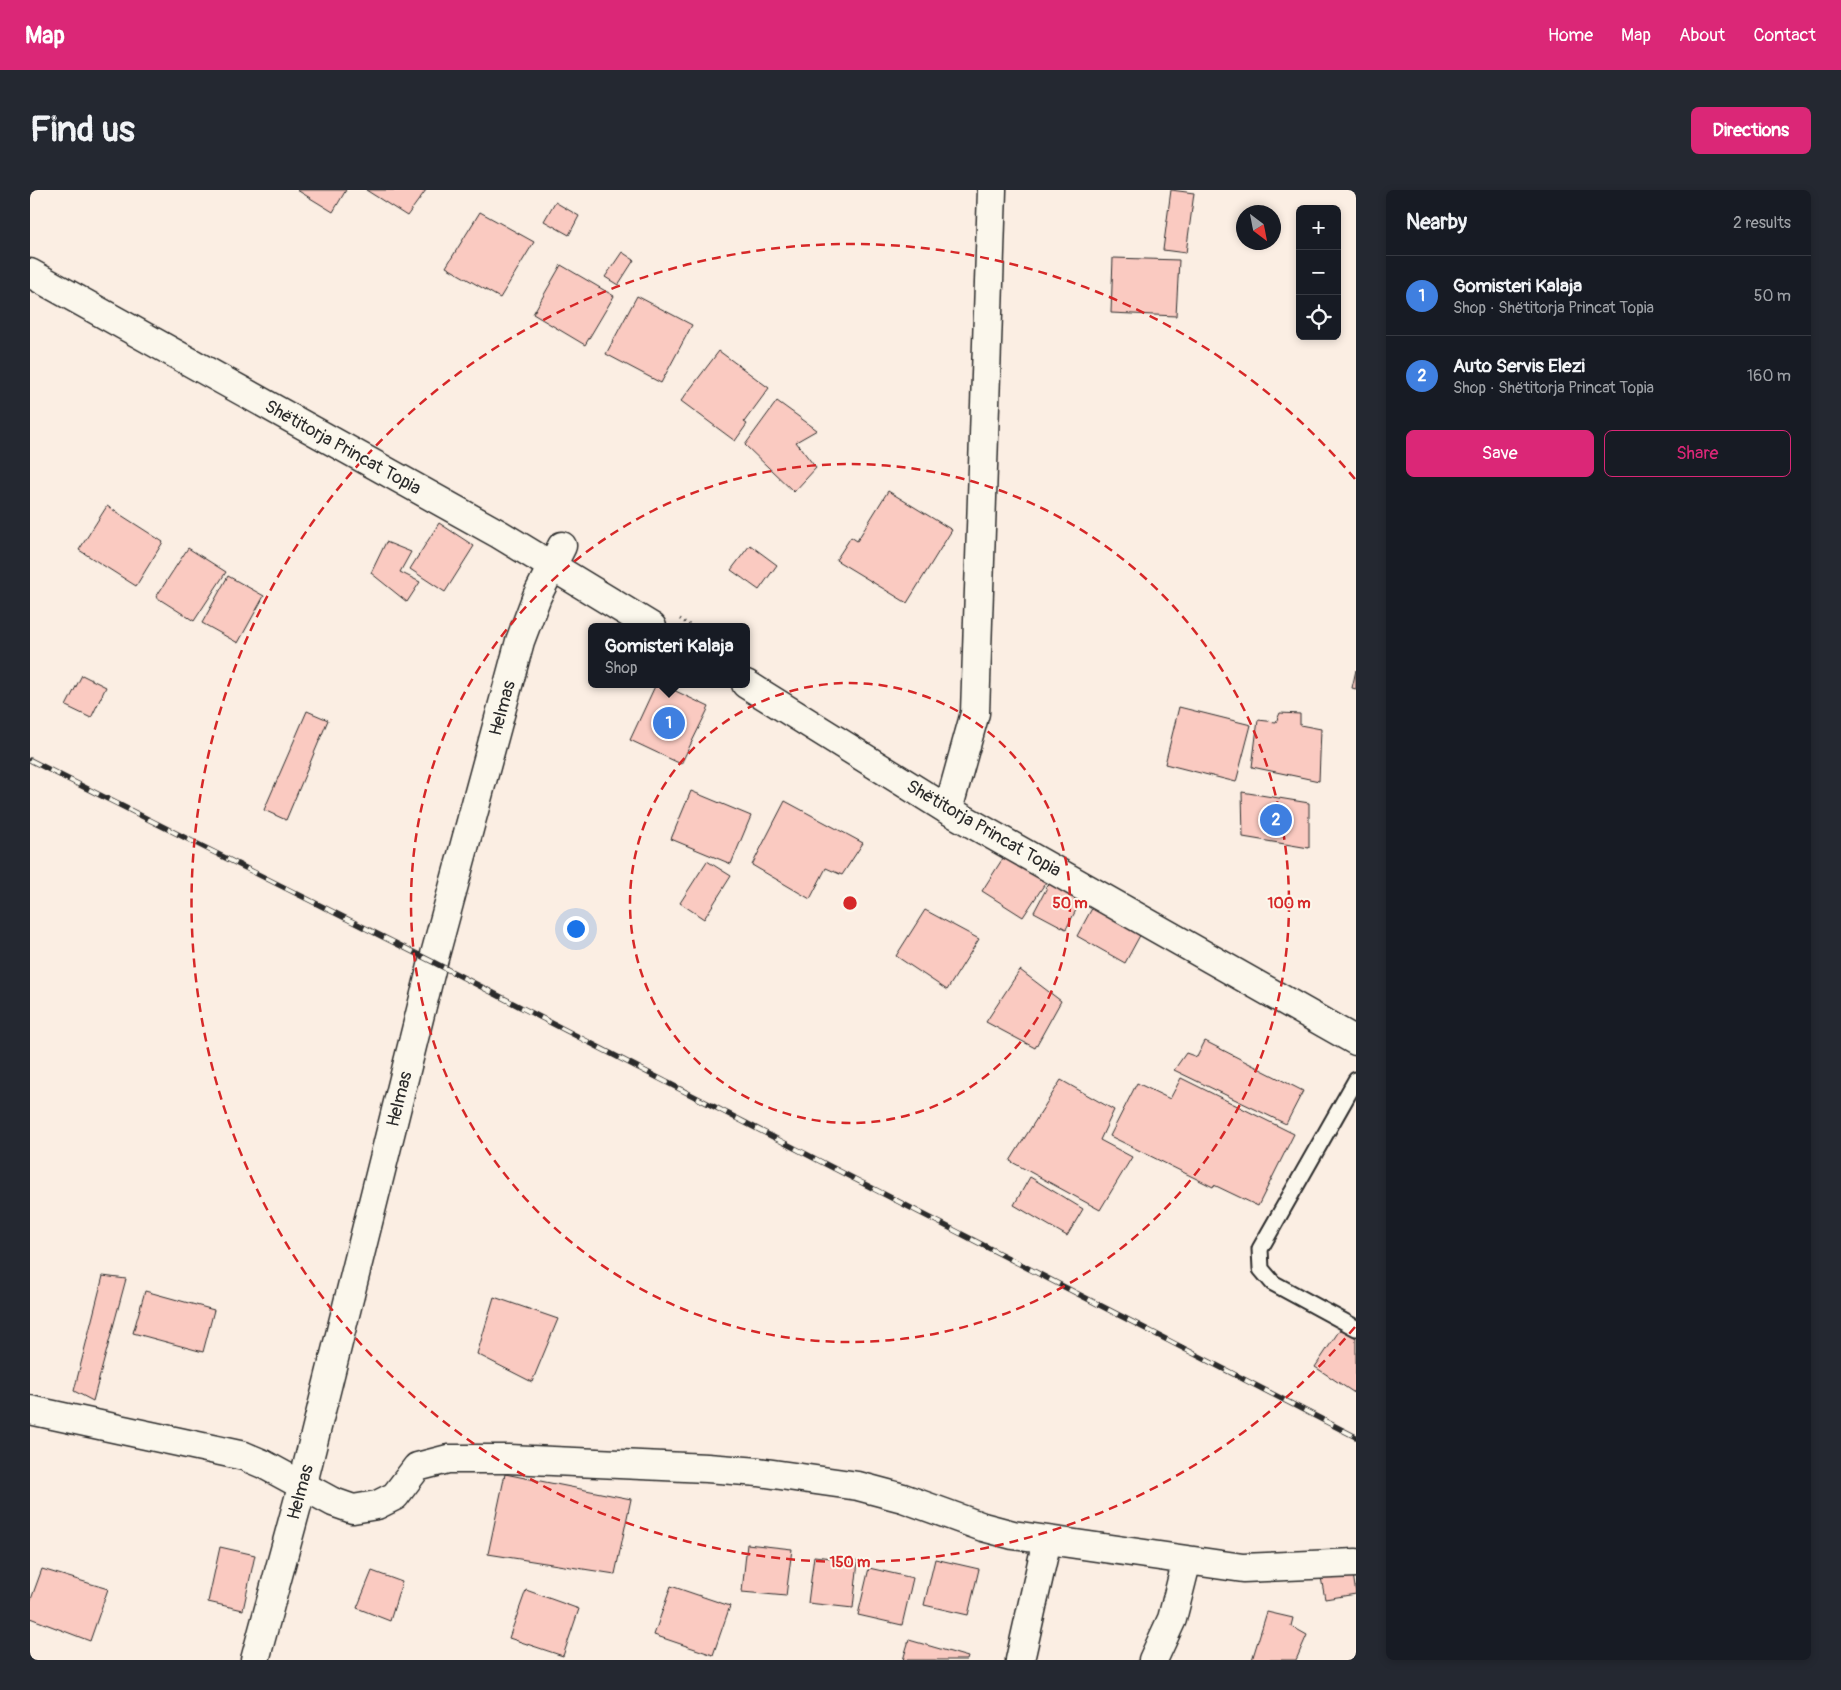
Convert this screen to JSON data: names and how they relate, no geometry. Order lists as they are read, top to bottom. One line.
{"streets":{"street":["Shëtitorja Princat Topia","Helmas"]},"crossings":[["Shëtitorja Princat Topia","Helmas"]],"north":"bottom right","page":{"header":"Map","nav":["Home","Map","About","Contact"],"buttons":["Directions",["Save","Share"]],"title":"Find us","heading":["Nearby","2 results"],"map_buttons":["+","−"],"list":[{"mark":"1","name":"Gomisteri Kalaja","note":"Shop · Shëtitorja Princat Topia","value":"50 m"},{"mark":"2","name":"Auto Servis Elezi","note":"Shop · Shëtitorja Princat Topia","value":"160 m"}],"popup":["Gomisteri Kalaja","Shop"],"pins":["1","2"]},"rings":["50 m","100 m","150 m"]}
